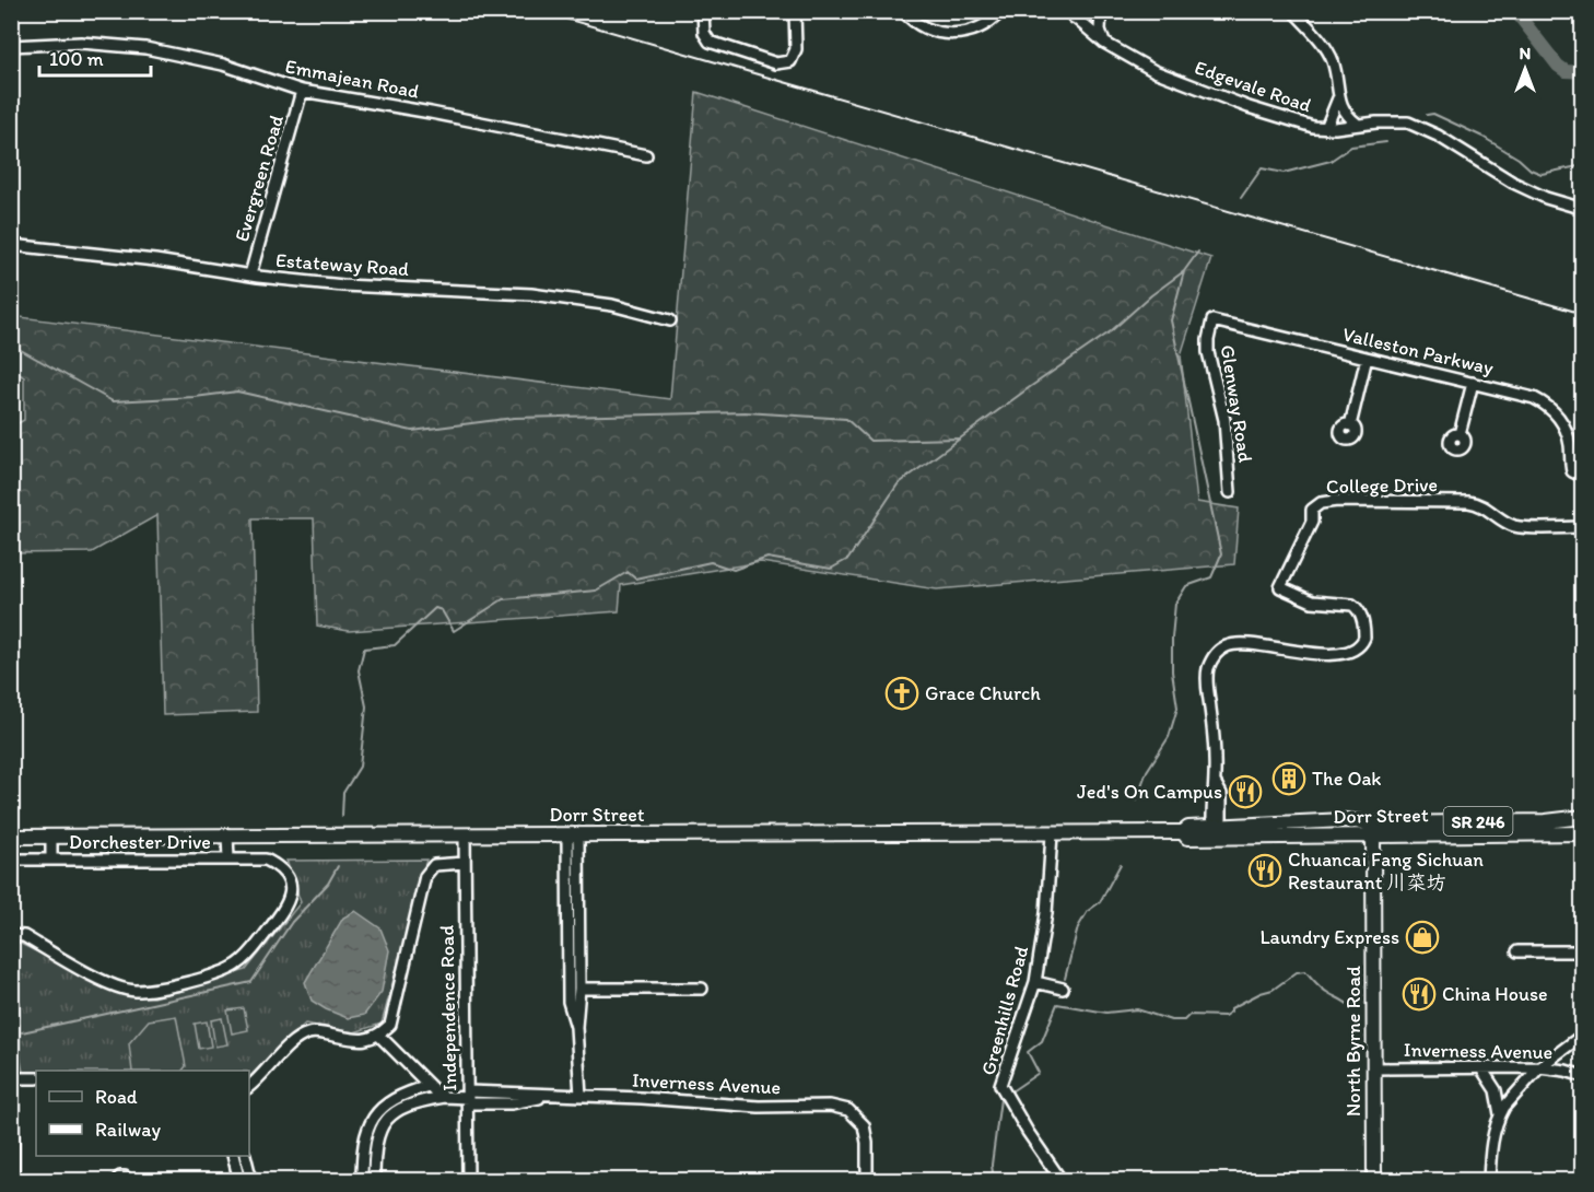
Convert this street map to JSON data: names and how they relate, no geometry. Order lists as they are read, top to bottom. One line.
{"streets":{"main road":["Dorr Street","SR 246","North Byrne Road"],"street":["Emmajean Road","Edgevale Road","Evergreen Road","Estateway Road","Valleston Parkway","Glenway Road","College Drive","Dorchester Drive","Independence Road","Greenhills Road","Inverness Avenue"]},"crossings":[["Emmajean Road","Evergreen Road"],["Evergreen Road","Estateway Road"],["Valleston Parkway","Glenway Road"],["College Drive","Dorr Street"],["Dorr Street","Dorchester Drive"],["Dorr Street","Independence Road"],["Dorr Street","Greenhills Road"],["Dorr Street","North Byrne Road"],["Independence Road","Inverness Avenue"],["North Byrne Road","Inverness Avenue"]],"places":{"church":["Grace Church"],"building":["The Oak"],"restaurant":["Jed's On Campus","Chuancai Fang Sichuan Restaurant 川菜坊","China House"],"shop":["Laundry Express"]},"legend":["Road","Railway"],"scale_bar":"100 m","north":"top"}
